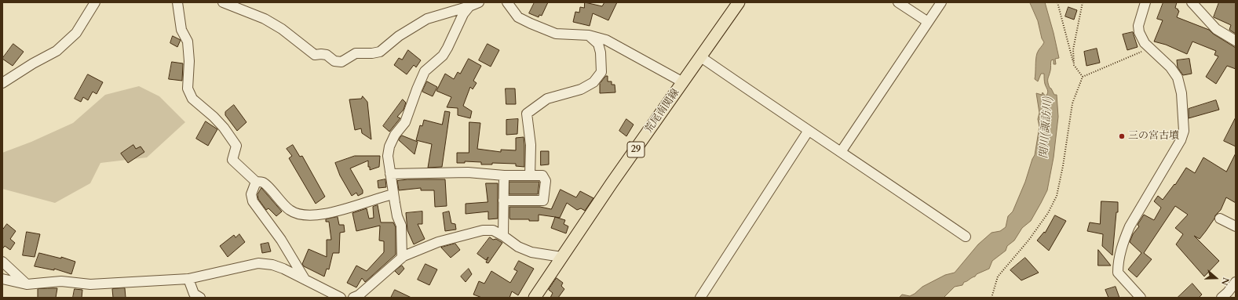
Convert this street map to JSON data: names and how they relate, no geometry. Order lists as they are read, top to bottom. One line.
{"streets":{"main road":["荒尾南関線","29"]},"water":["関川(諏訪川)"],"places":["三の宮古墳"],"north":"right"}
